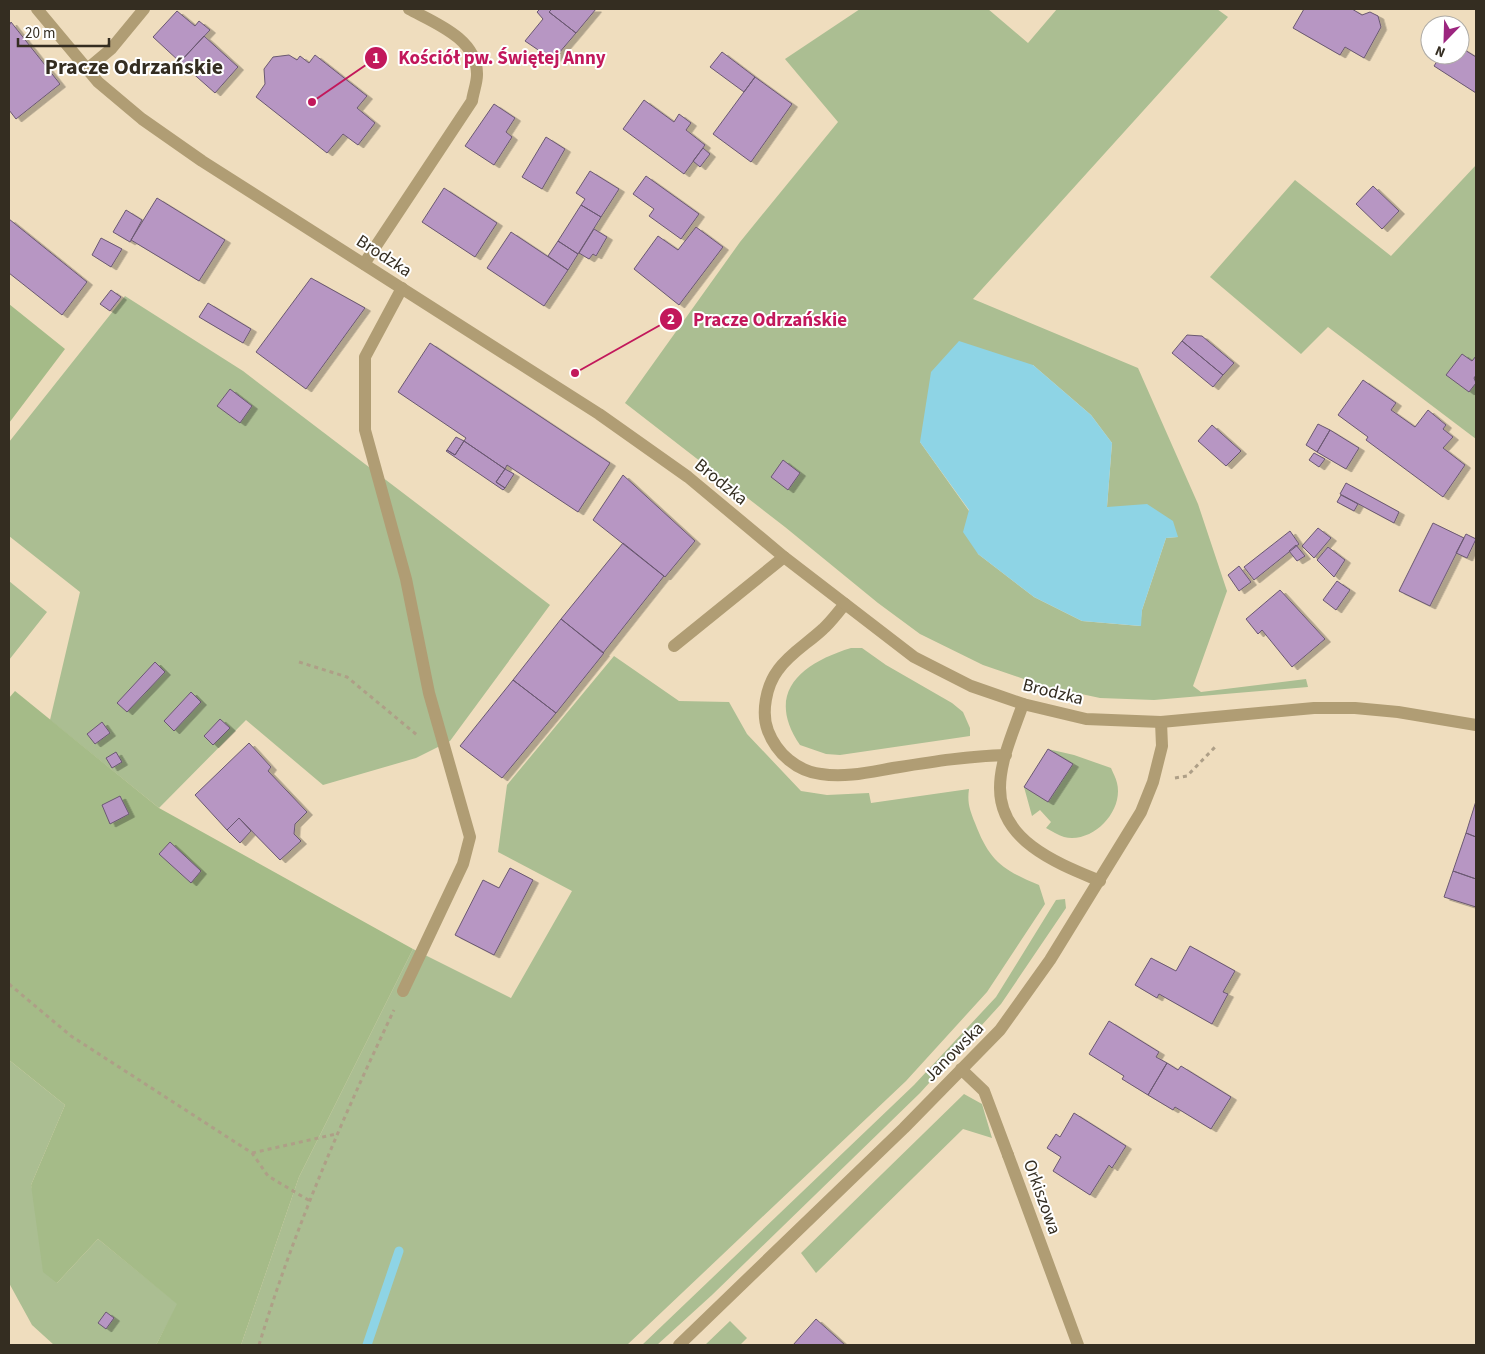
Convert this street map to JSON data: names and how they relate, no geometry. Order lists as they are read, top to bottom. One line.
{"streets":{"street":["Brodzka","Janowska","Orkiszowa"]},"crossings":[["Brodzka","Janowska"],["Janowska","Orkiszowa"]],"districts":["Pracze Odrzańskie"],"places":["Kościół pw. Świętej Anny","Pracze Odrzańskie"],"scale_bar":"20 m","north":"bottom left"}
